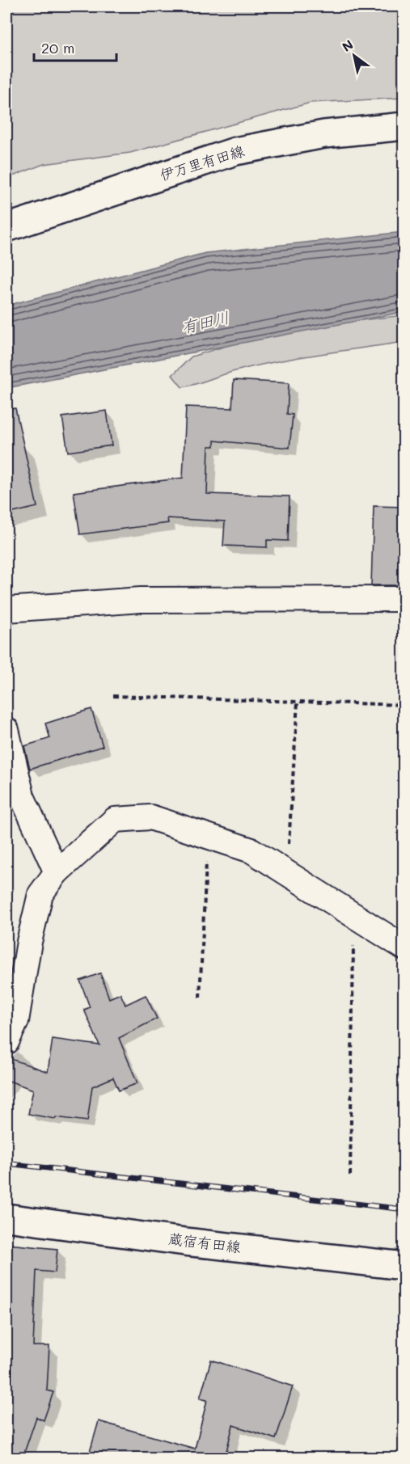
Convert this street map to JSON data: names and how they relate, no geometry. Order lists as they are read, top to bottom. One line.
{"streets":{"main road":["伊万里有田線","蔵宿有田線"]},"water":["有田川"],"scale_bar":"20 m","north":"top left"}
